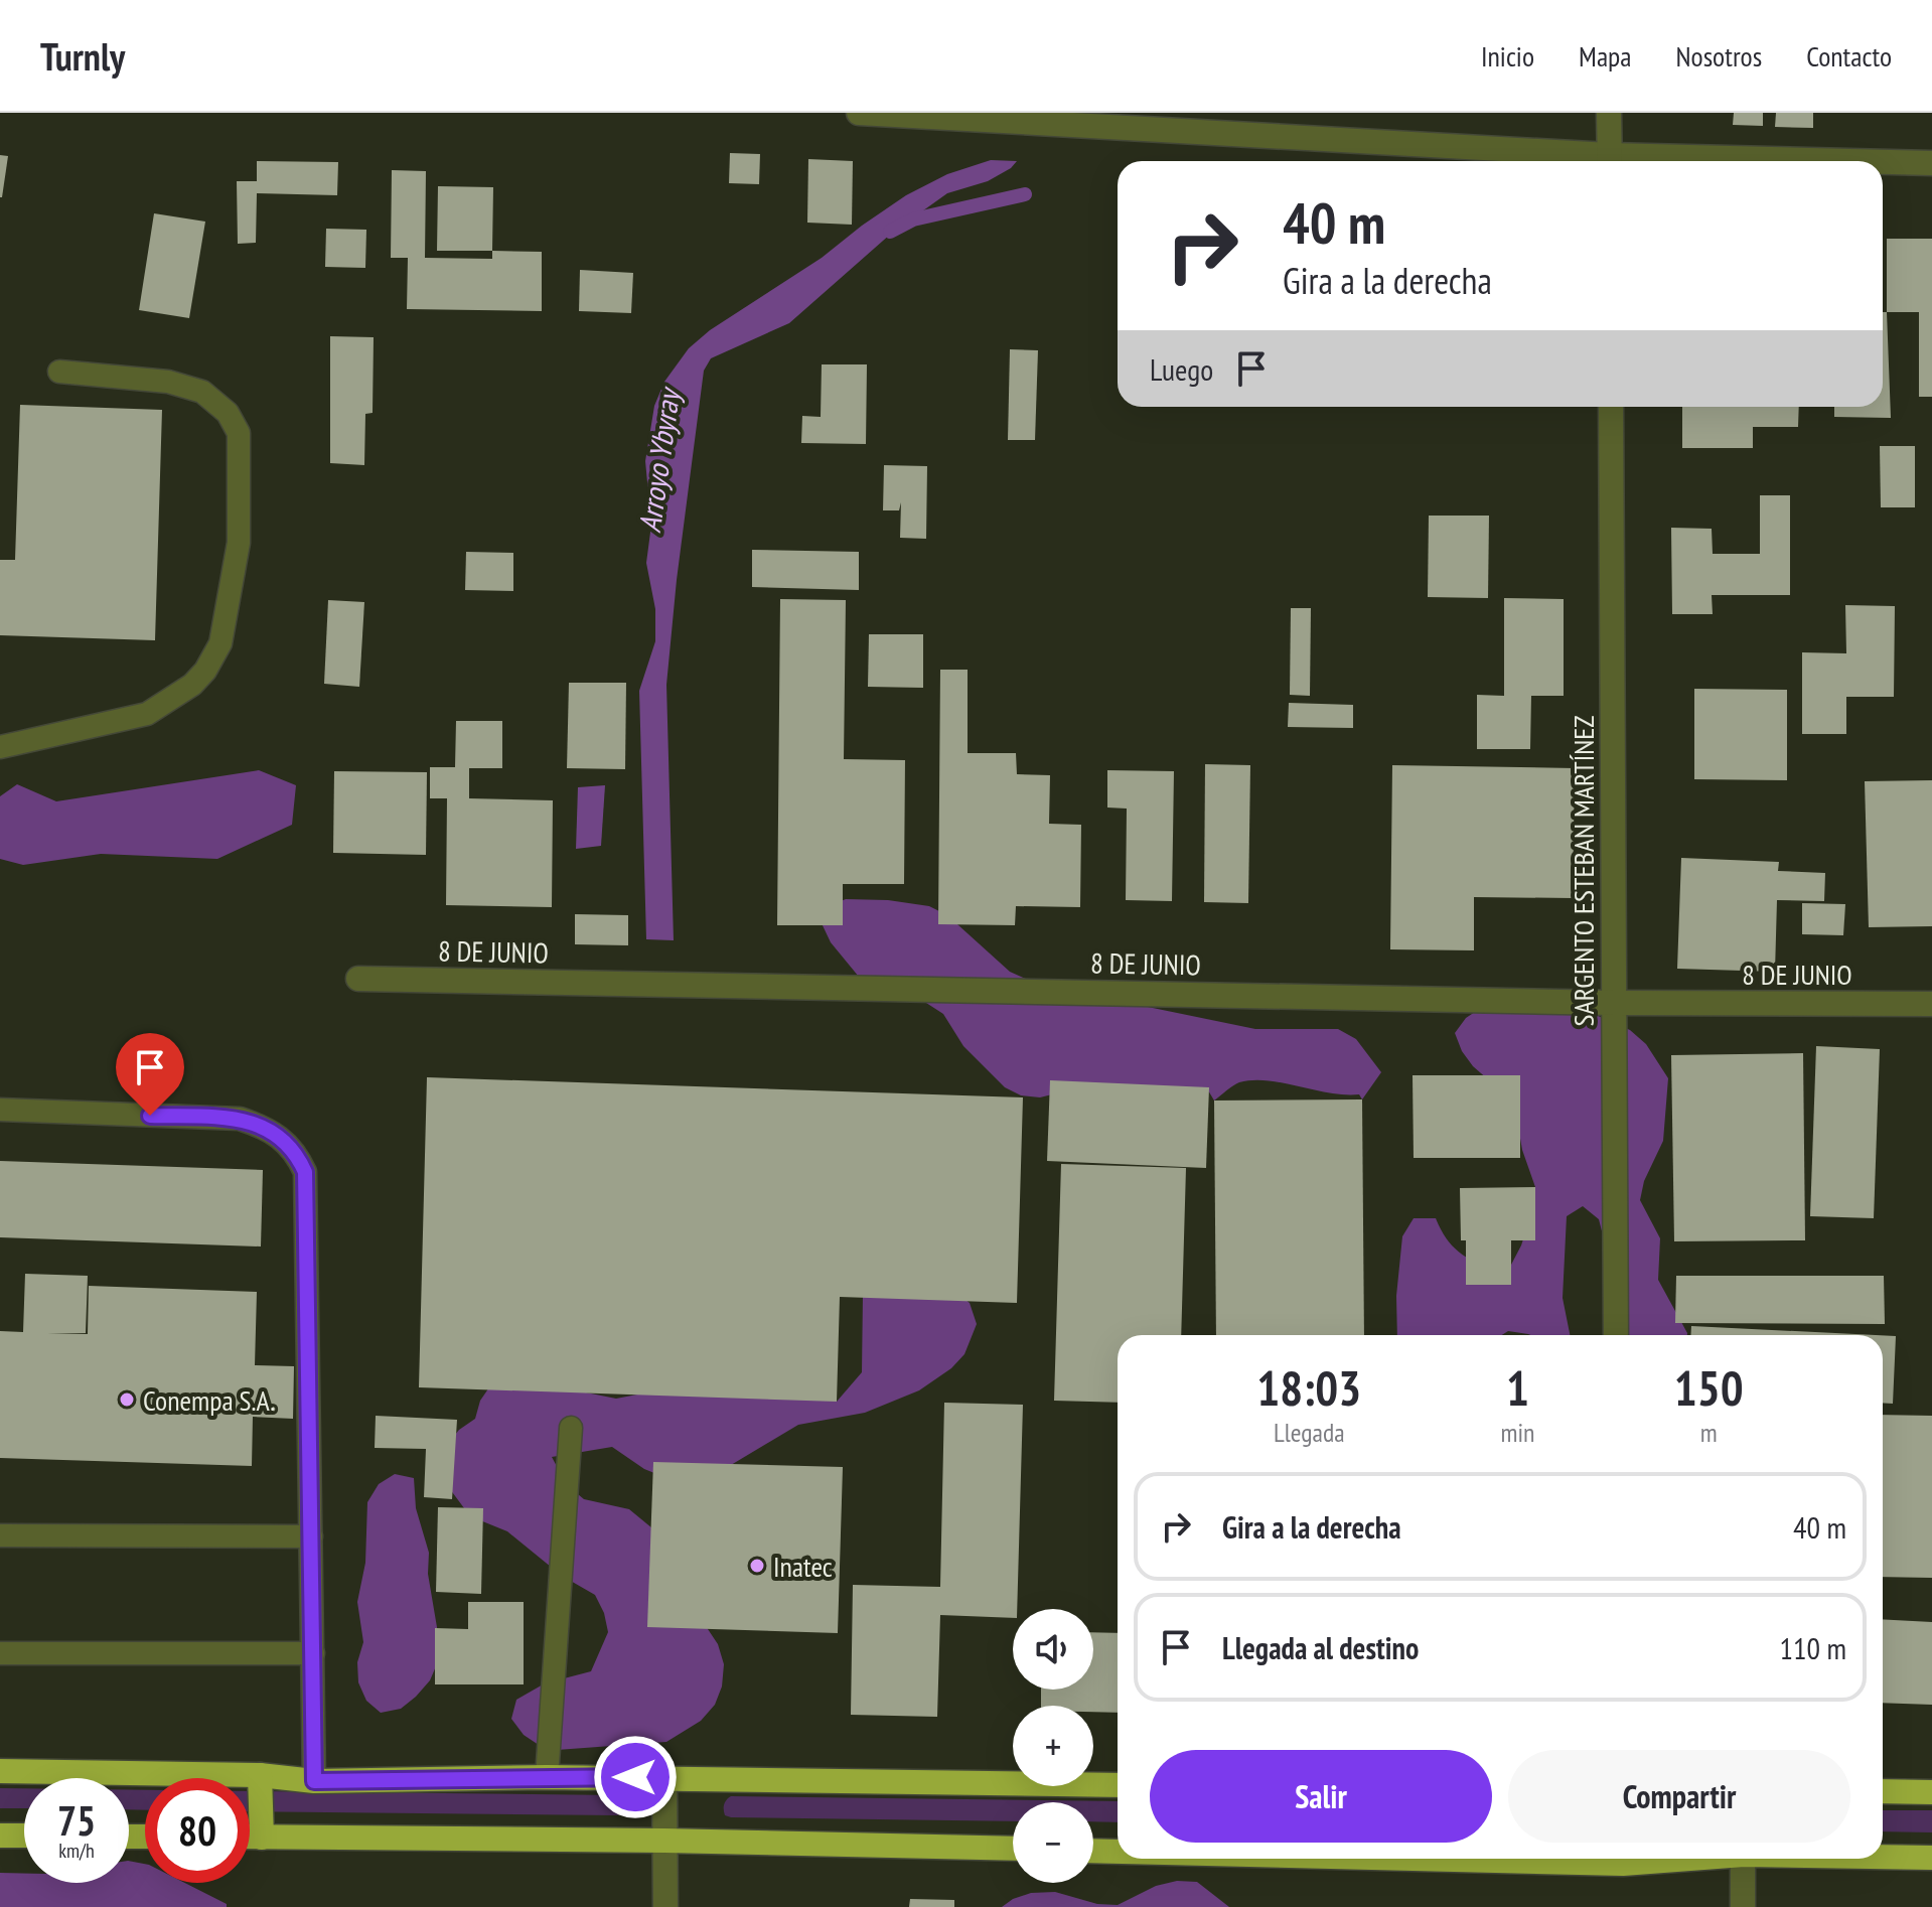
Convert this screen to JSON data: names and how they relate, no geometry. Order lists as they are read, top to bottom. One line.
{"streets":{"street":["SARGENTO ESTEBAN MARTÍNEZ","8 DE JUNIO"]},"crossings":[["SARGENTO ESTEBAN MARTÍNEZ","8 DE JUNIO"]],"water":["Arroyo Ybyray"],"places":["Conempa S.A.","Inatec"],"page":{"header":"Turnly","nav":["Inicio","Mapa","Nosotros","Contacto"],"turn":["40 m","Gira a la derecha"],"then":"Luego","eta":["18:03","Llegada","1","min","150","m"],"list":[{"name":"Gira a la derecha","value":"40 m"},{"name":"Llegada al destino","value":"110 m"}],"map_buttons":["+","−"],"buttons":["Salir","Compartir"],"speed":"75 km/h","limit":"80"}}
